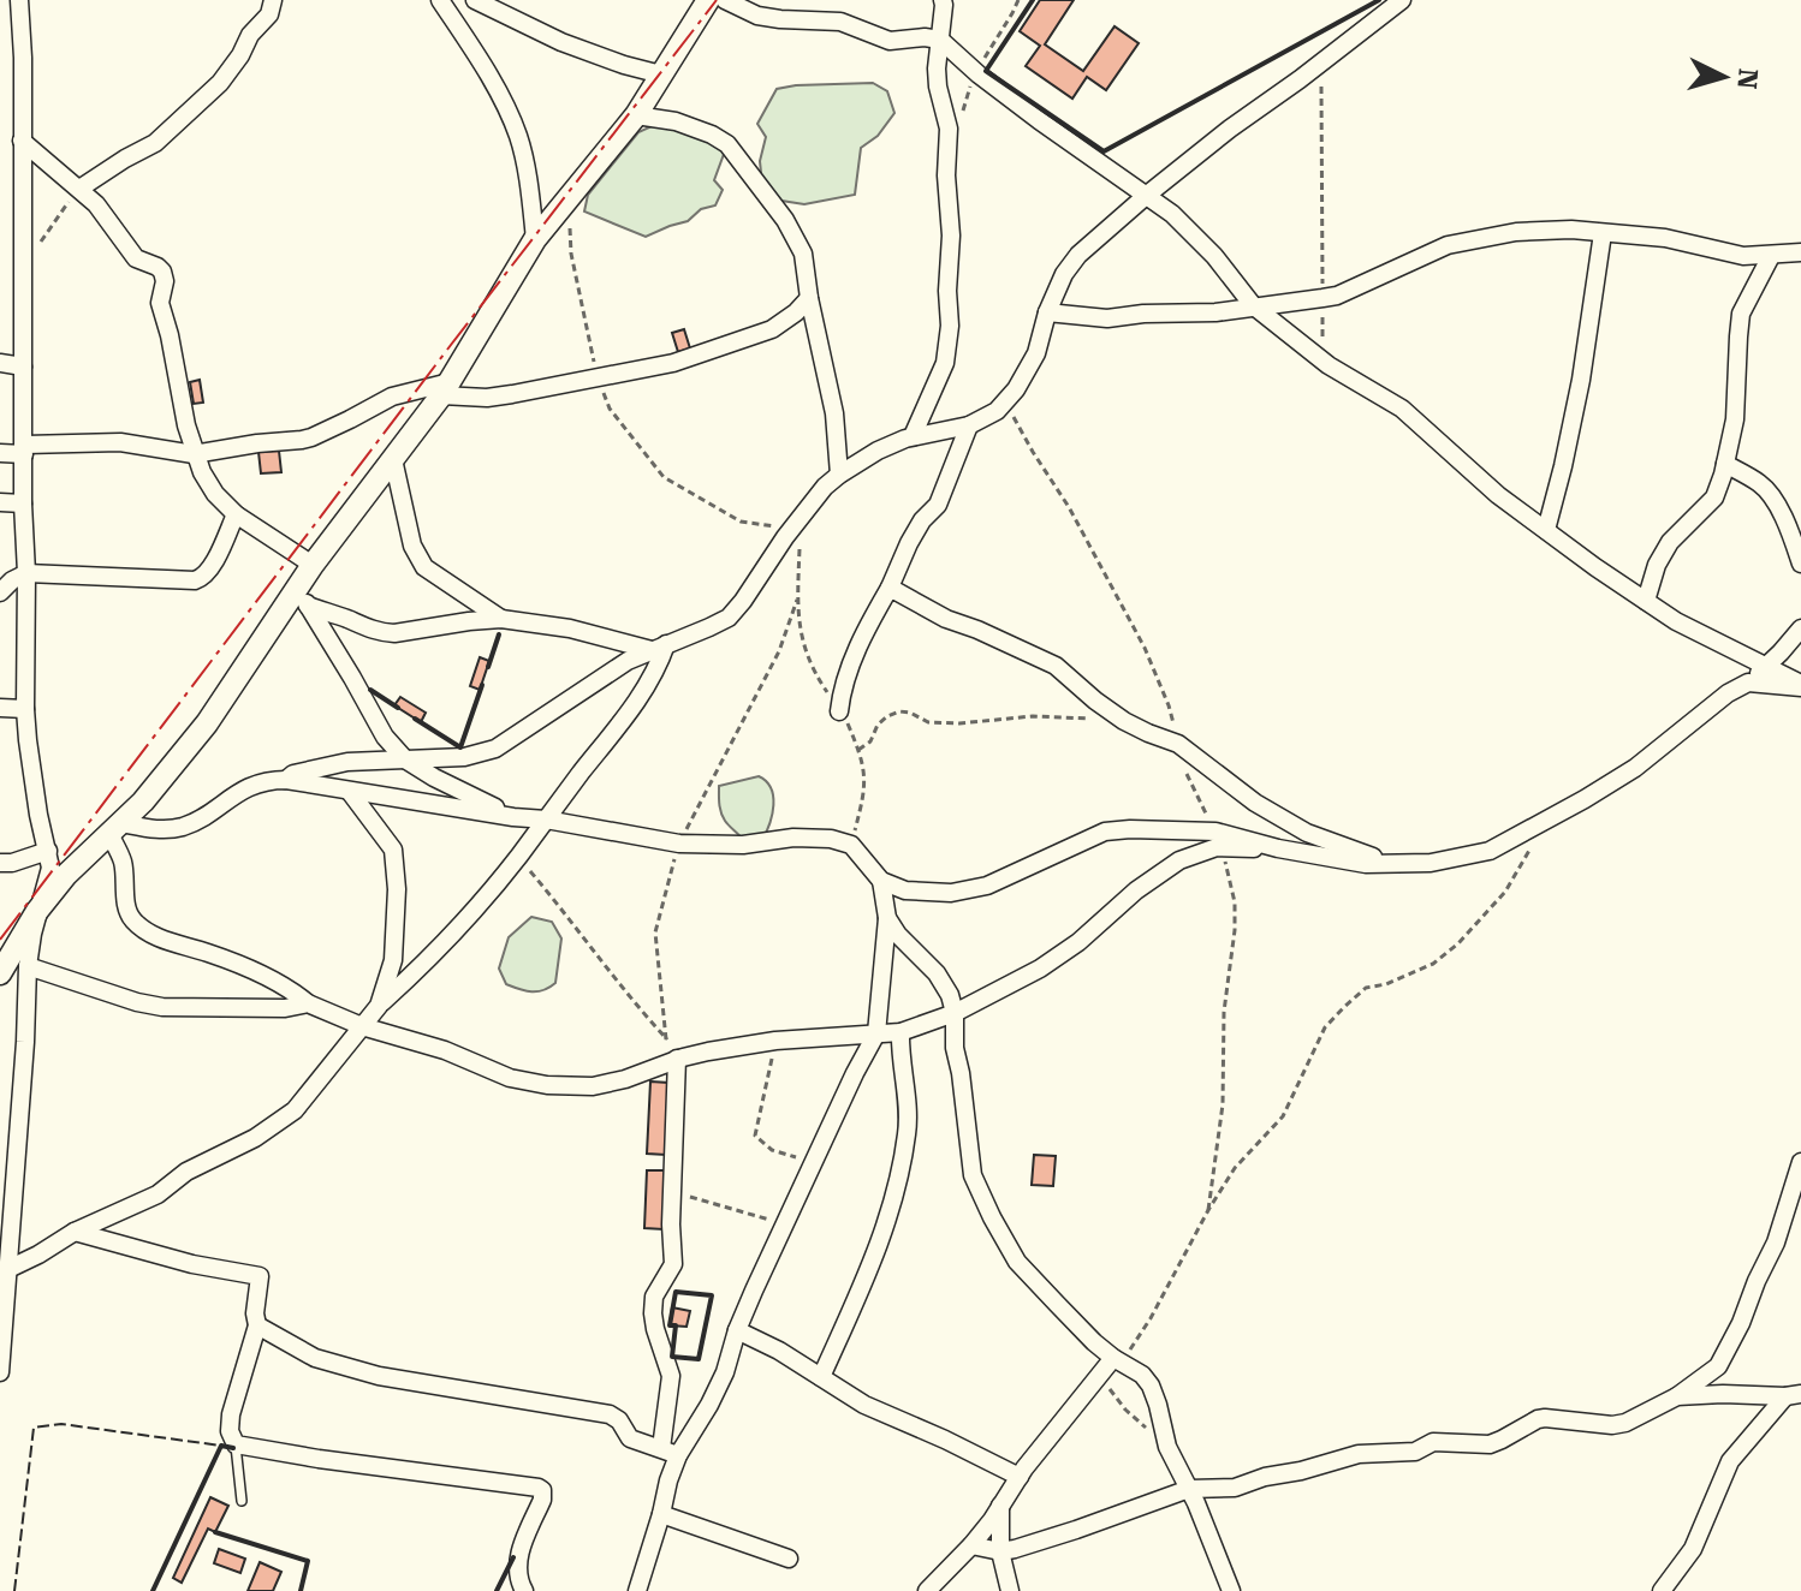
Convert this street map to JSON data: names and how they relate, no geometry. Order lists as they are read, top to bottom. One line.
{"north":"right"}
